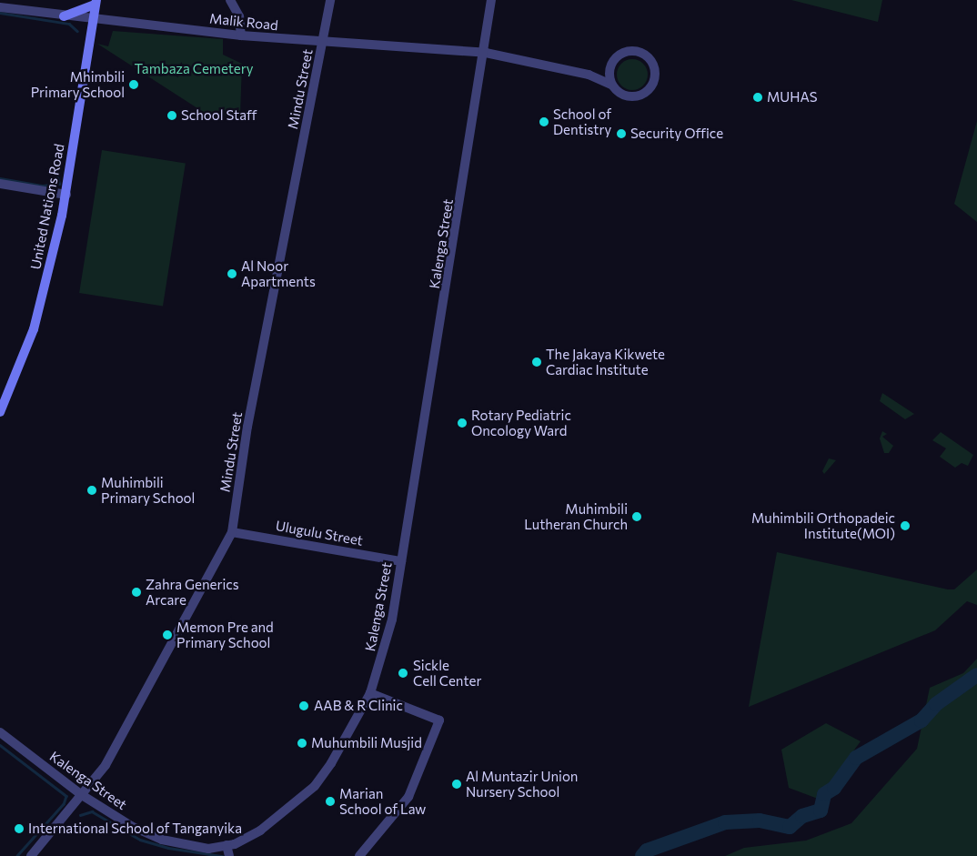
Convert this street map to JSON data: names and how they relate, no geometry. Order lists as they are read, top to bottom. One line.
{"streets":{"street":["Malik Road","Mindu Street","United Nations Road","Kalenga Street","Ulugulu Street"]},"crossings":[["Malik Road","Mindu Street"],["Malik Road","United Nations Road"],["Malik Road","Kalenga Street"],["Mindu Street","Kalenga Street"],["Mindu Street","Ulugulu Street"],["Kalenga Street","Ulugulu Street"]],"parks":["Tambaza Cemetery"],"places":["Mhimbili Primary School","MUHAS","School Staff","School of Dentistry","Security Office","Al Noor Apartments","The Jakaya Kikwete Cardiac Institute","Rotary Pediatric Oncology Ward","Muhimbili Primary School","Muhimbili Lutheran Church","Muhimbili Orthopadeic Institute(MOI)","Zahra Generics Arcare","Memon Pre and Primary School","Sickle Cell Center","AAB & R Clinic","Muhumbili Musjid","Al Muntazir Union Nursery School","Marian School of Law","International School of Tanganyika"]}
